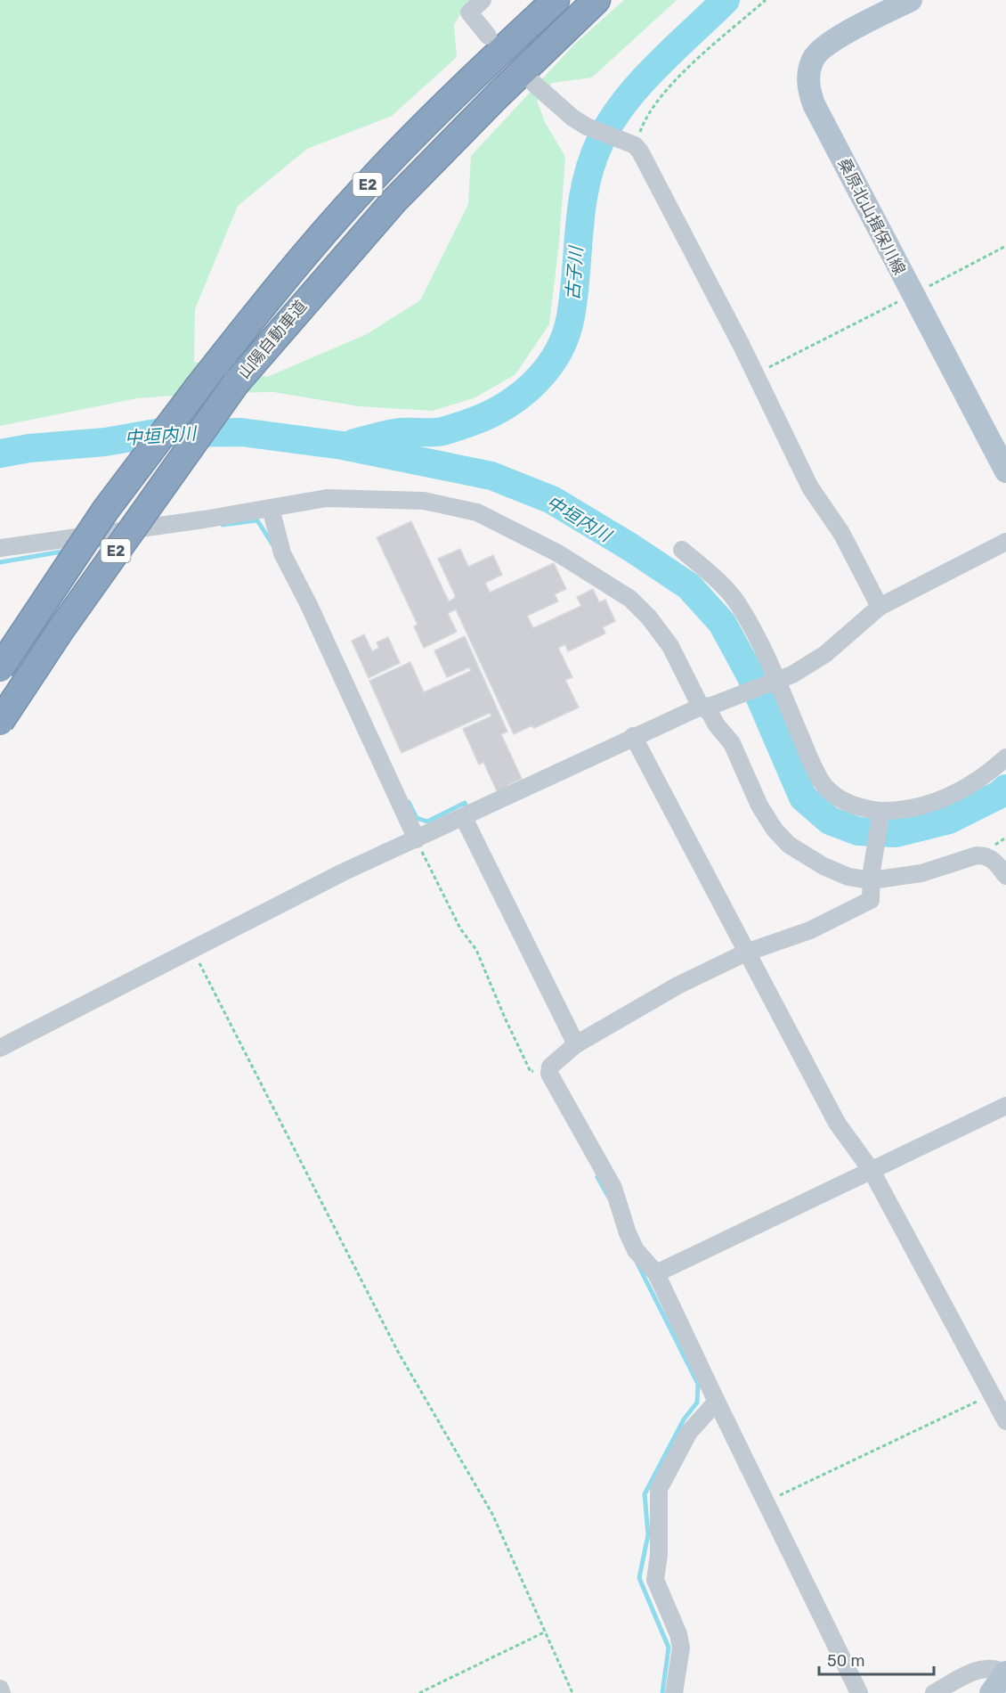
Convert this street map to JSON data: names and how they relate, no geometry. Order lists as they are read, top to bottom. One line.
{"streets":{"highway":["E2","山陽自動車道"],"main road":["桑原北山揖保川線"]},"water":["古子川","中垣内川"],"scale_bar":"50 m"}
